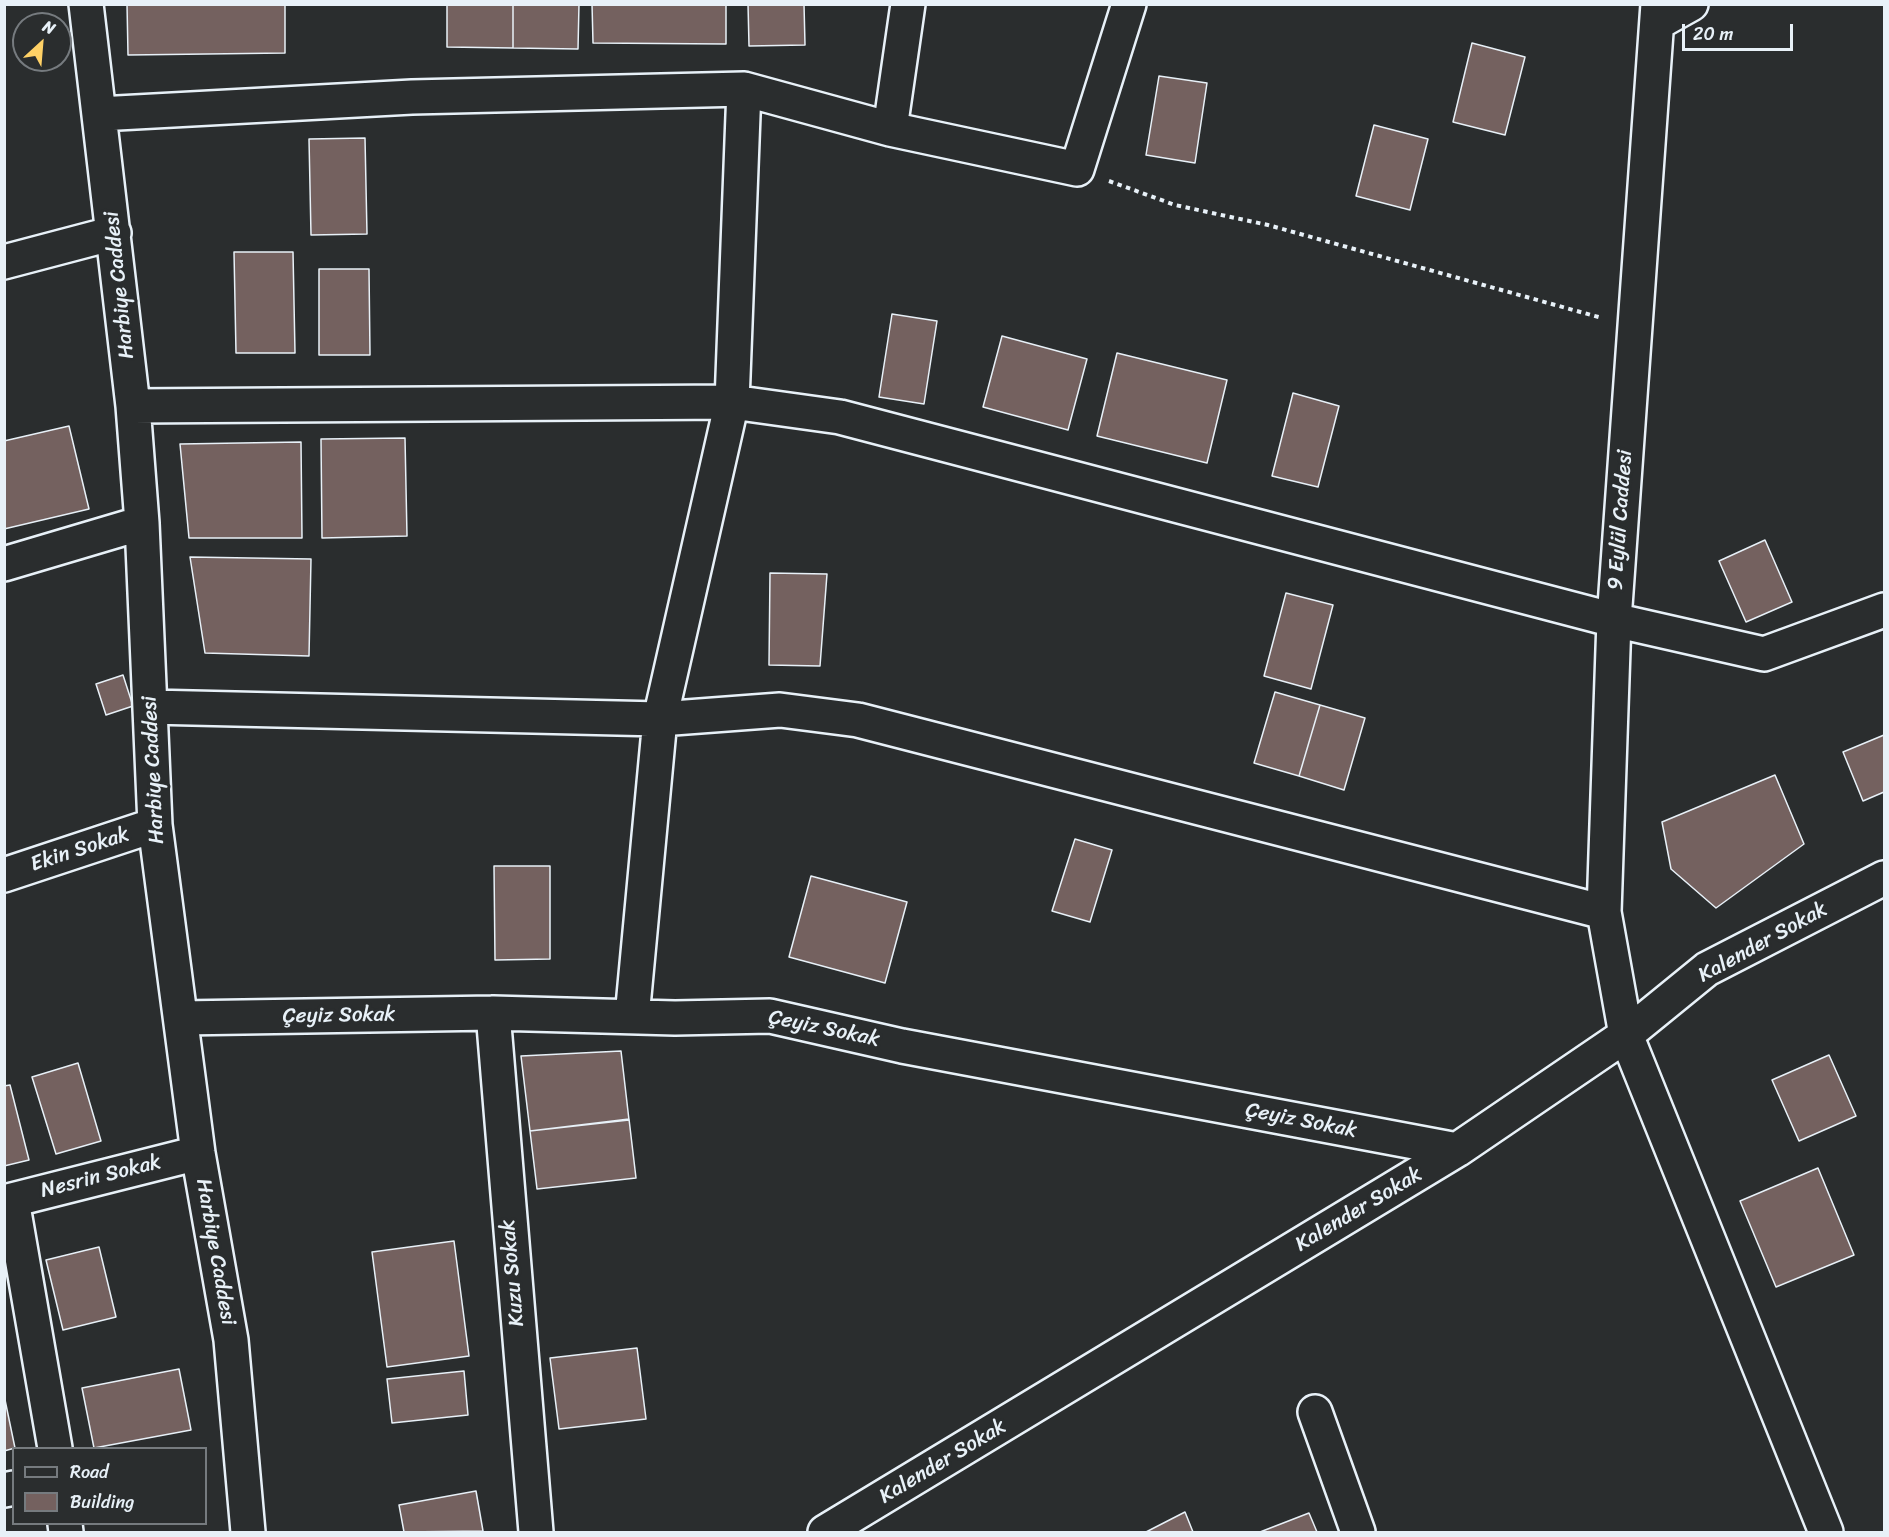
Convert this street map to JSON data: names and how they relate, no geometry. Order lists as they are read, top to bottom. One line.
{"streets":{"street":["Harbiye Caddesi","9 Eylül Caddesi","Ekin Sokak","Kalender Sokak","Çeyiz Sokak","Nesrin Sokak","Kuzu Sokak"]},"crossings":[["Harbiye Caddesi","Ekin Sokak"],["Harbiye Caddesi","Çeyiz Sokak"],["Harbiye Caddesi","Nesrin Sokak"],["9 Eylül Caddesi","Kalender Sokak"],["Kalender Sokak","Çeyiz Sokak"],["Çeyiz Sokak","Kuzu Sokak"]],"legend":["Road","Building"],"scale_bar":"20 m","north":"top right"}
